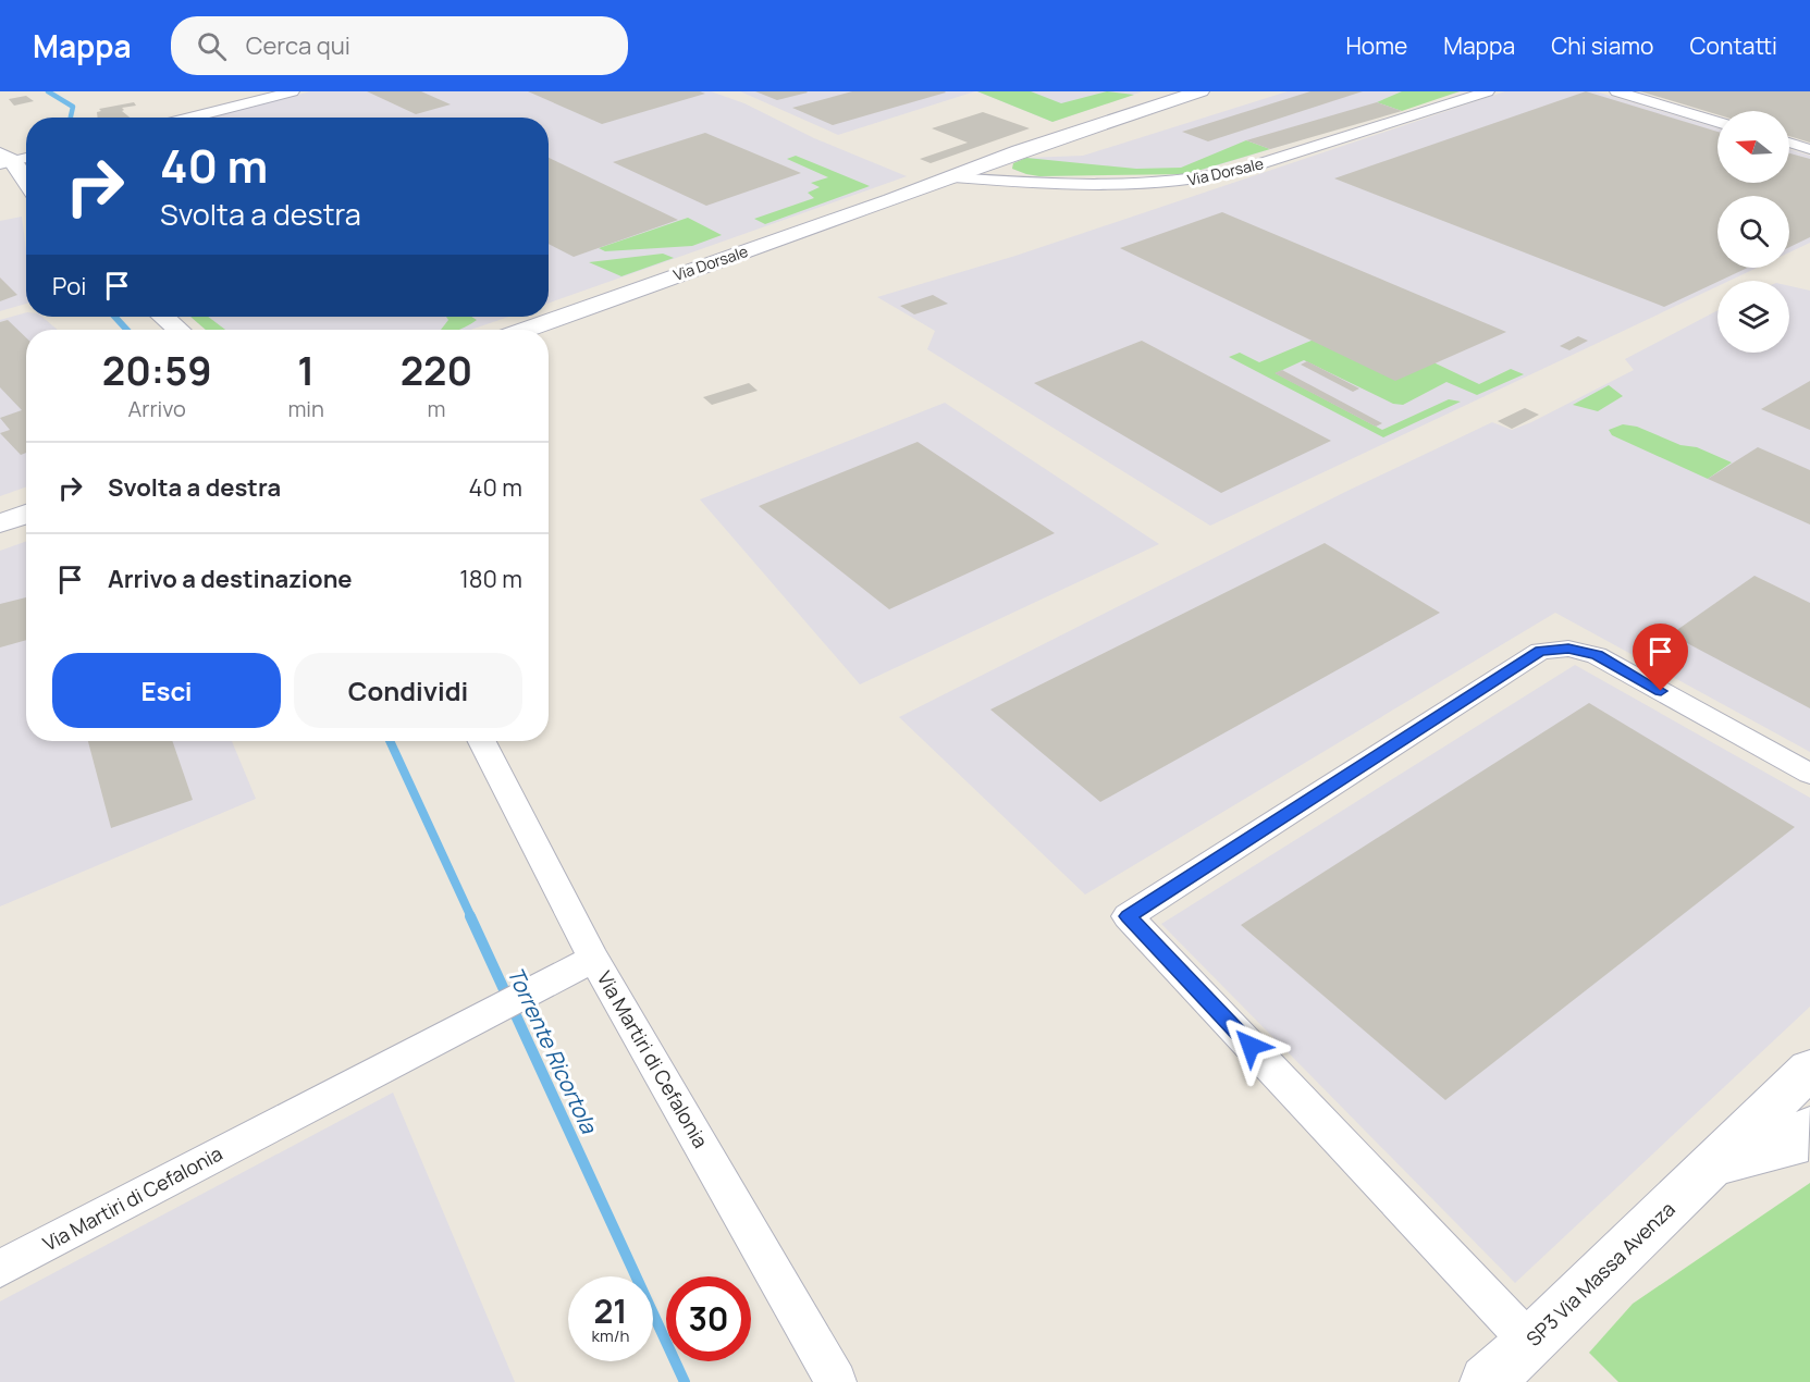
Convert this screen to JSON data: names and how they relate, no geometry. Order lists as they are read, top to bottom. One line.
{"streets":{"street":["Via Dorsale","Via Martiri di Cefalonia","SP3 Via Massa Avenza"]},"water":["Torrente Ricortola"],"north":"left","page":{"header":"Mappa","search":"Cerca qui","nav":["Home","Mappa","Chi siamo","Contatti"],"turn":["40 m","Svolta a destra"],"then":"Poi","eta":["20:59","Arrivo","1","min","220","m"],"list":[{"name":"Svolta a destra","value":"40 m"},{"name":"Arrivo a destinazione","value":"180 m"}],"buttons":["Esci","Condividi"],"speed":"21 km/h","limit":"30"}}
